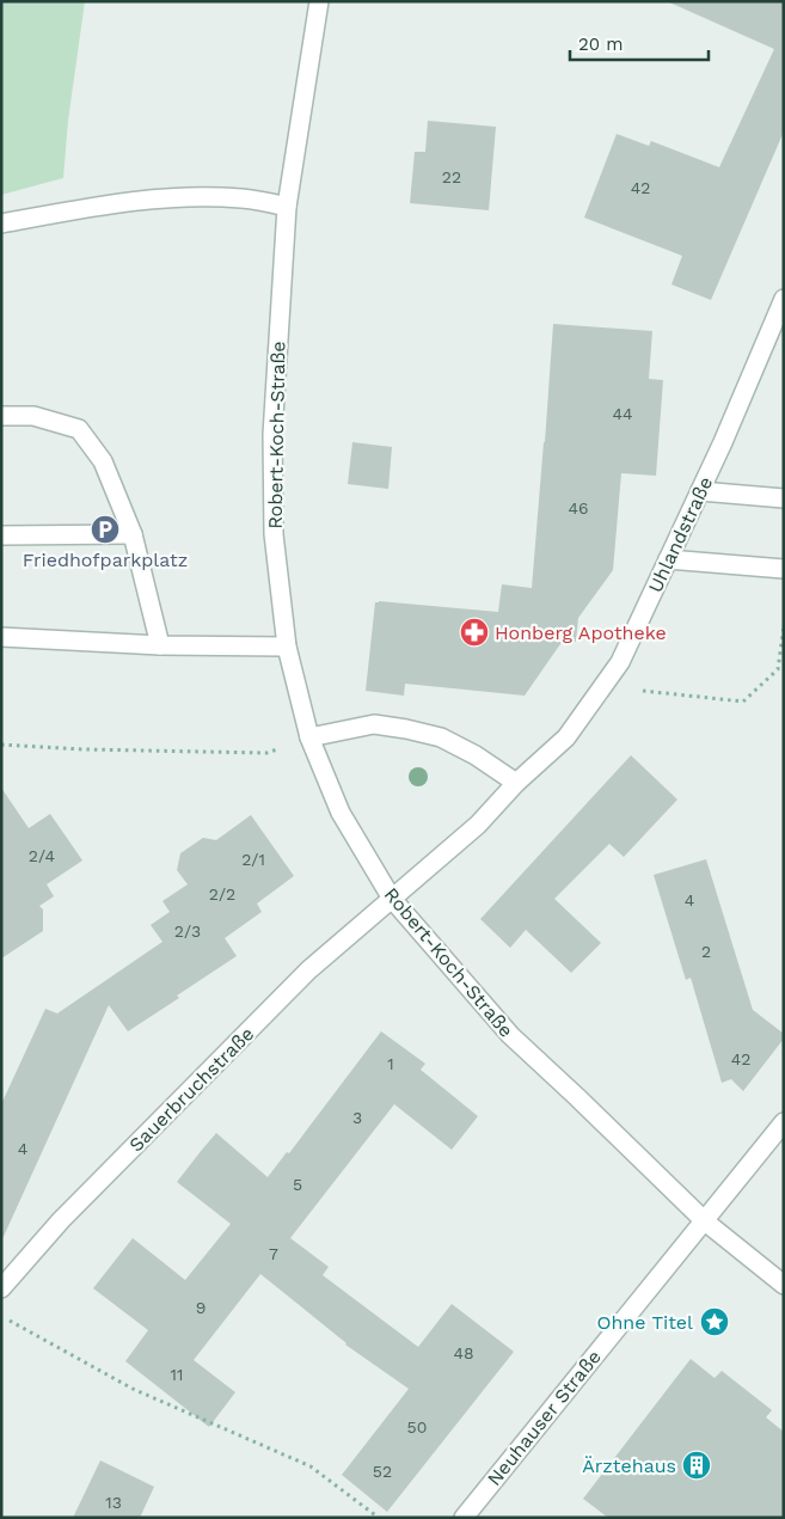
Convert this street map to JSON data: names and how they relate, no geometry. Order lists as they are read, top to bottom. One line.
{"streets":{"street":["Robert-Koch-Straße","Uhlandstraße","Sauerbruchstraße","Neuhauser Straße"]},"crossings":[["Robert-Koch-Straße","Uhlandstraße"],["Robert-Koch-Straße","Sauerbruchstraße"],["Robert-Koch-Straße","Neuhauser Straße"],["Uhlandstraße","Sauerbruchstraße"]],"places":{"parking":["Friedhofparkplatz"],"pharmacy":["Honberg Apotheke"],"place":["Ohne Titel"],"building":["Ärztehaus"]},"house_numbers":["22","42","44","46","2/4","2/1","2/2","4","2/3","2","42","1","3","4","5","7","9","48","11","50","52","13"],"scale_bar":"20 m"}
